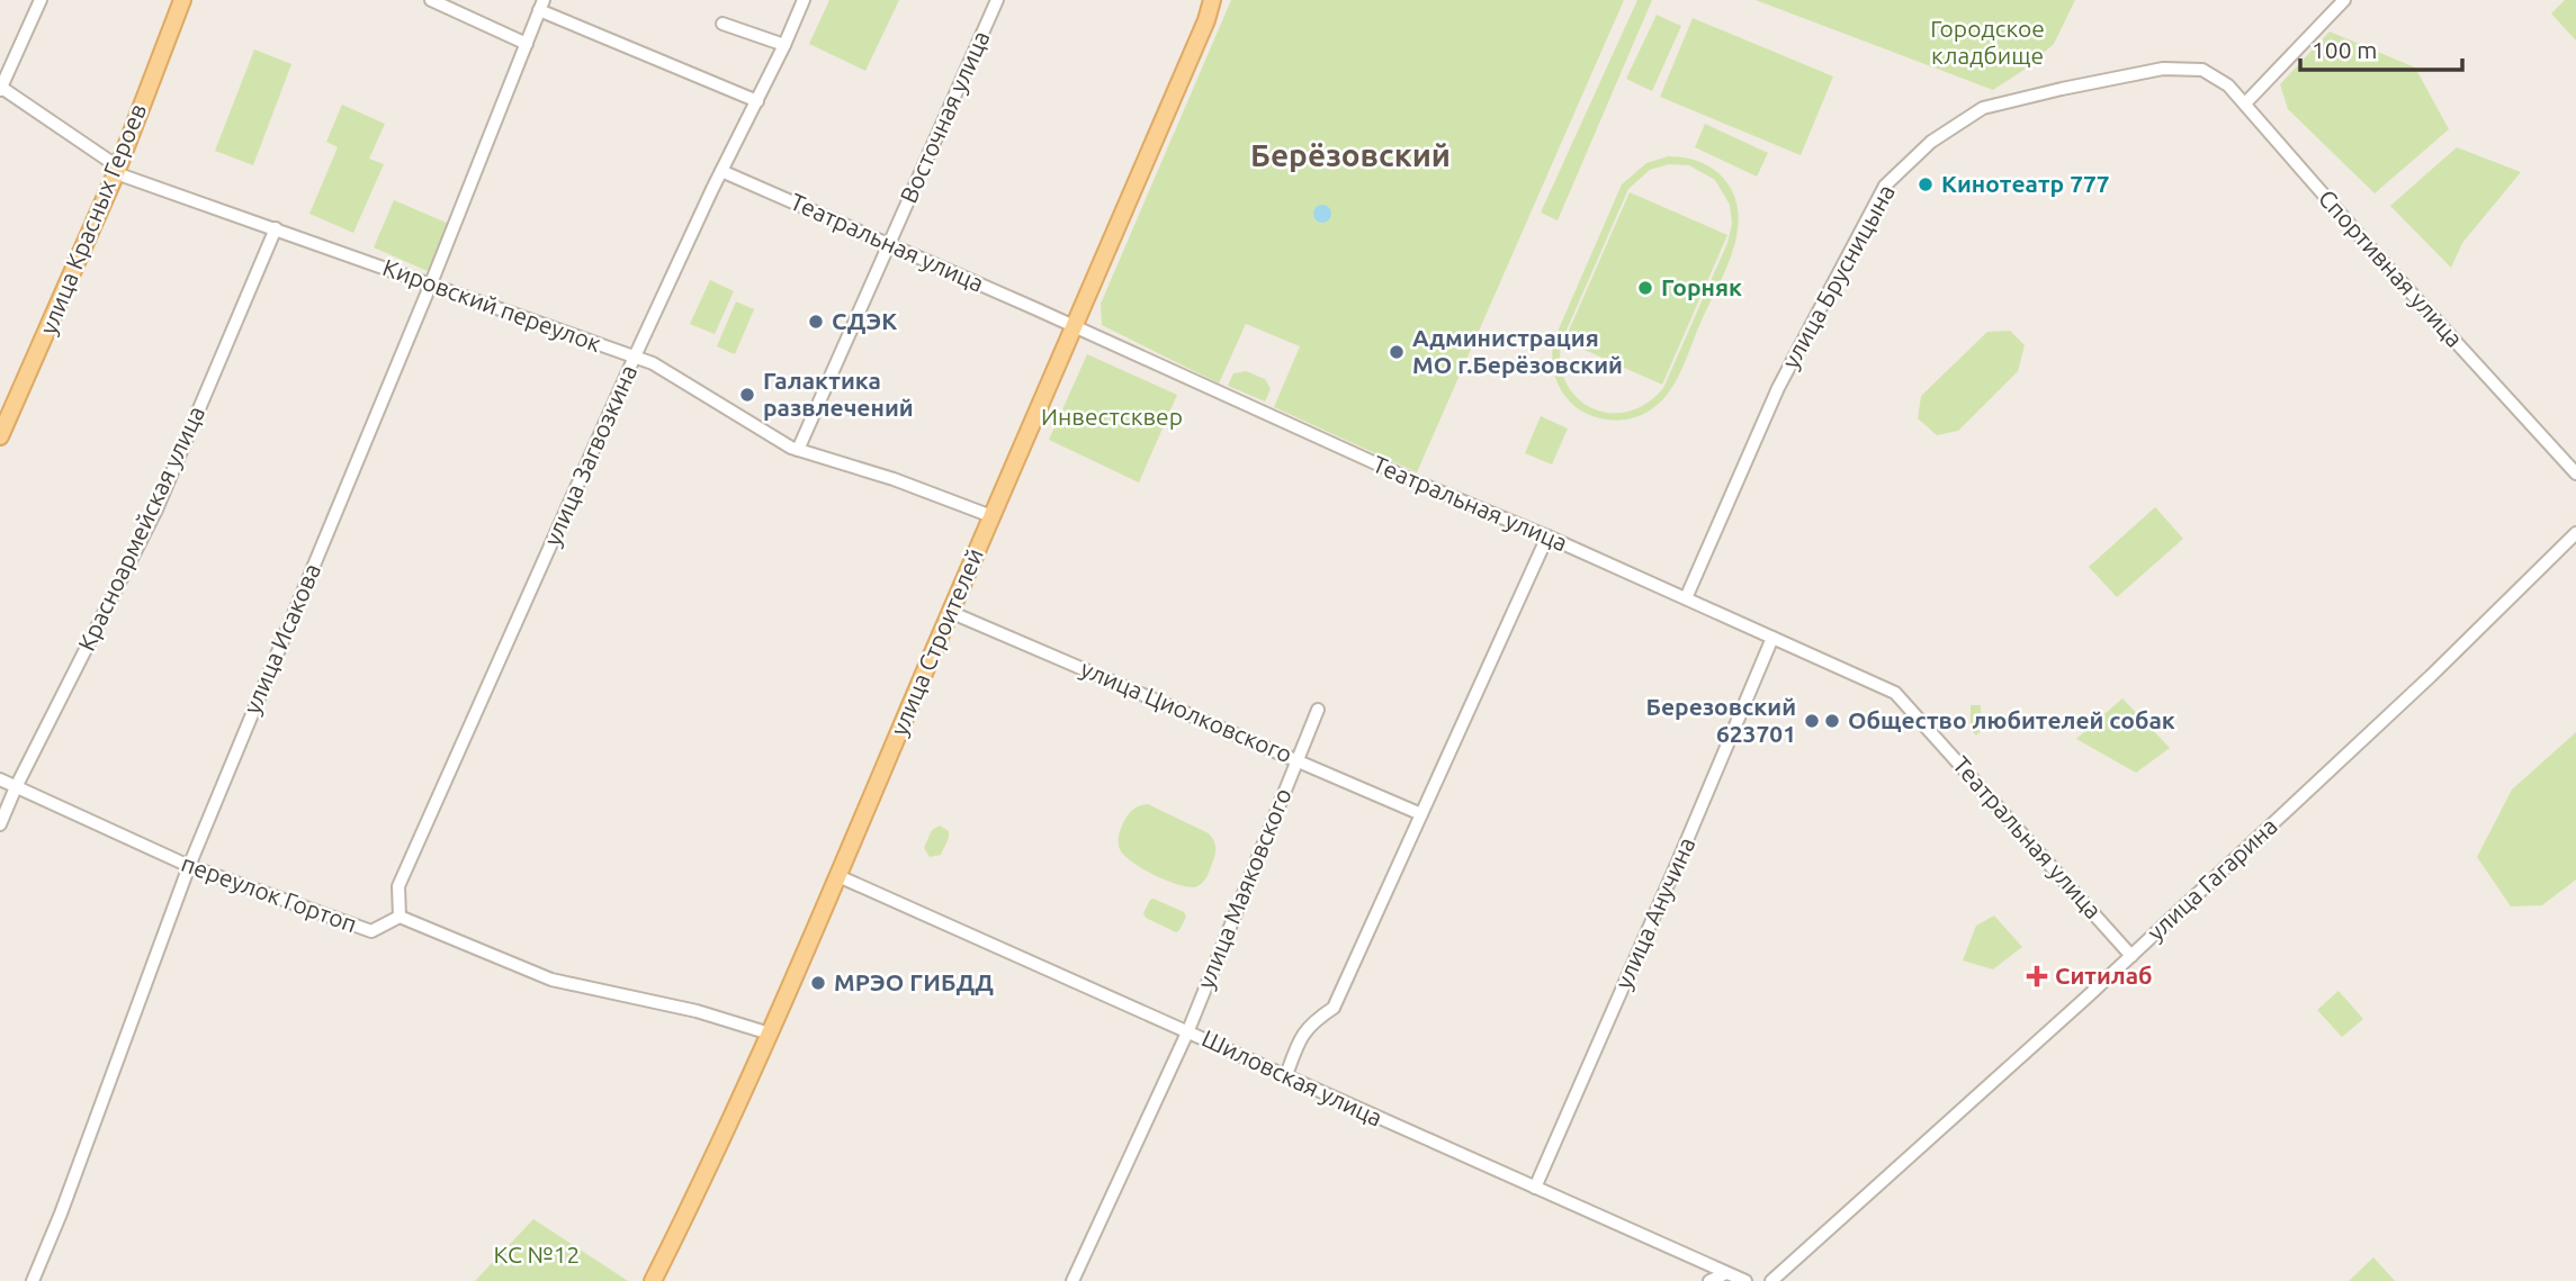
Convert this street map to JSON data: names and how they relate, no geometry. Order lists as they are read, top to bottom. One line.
{"streets":{"main road":["улица Красных Героев","улица Строителей"],"street":["Восточная улица","Театральная улица","Спортивная улица","улица Брусницына","Кировский переулок","улица Загвозкина","Красноармейская улица","улица Исакова","улица Циолковского","улица Гагарина","улица Маяковского","переулок Гортоп","улица Анучина","Шиловская улица"]},"crossings":[["Восточная улица","Театральная улица"],["Восточная улица","Кировский переулок"],["улица Красных Героев","Кировский переулок"],["Театральная улица","улица Брусницына"],["Театральная улица","улица Загвозкина"],["Театральная улица","улица Строителей"],["Театральная улица","улица Гагарина"],["Театральная улица","улица Анучина"],["Спортивная улица","улица Брусницына"],["Кировский переулок","улица Загвозкина"],["Кировский переулок","Красноармейская улица"],["Кировский переулок","улица Исакова"],["Кировский переулок","улица Строителей"],["улица Загвозкина","переулок Гортоп"],["Красноармейская улица","переулок Гортоп"],["улица Исакова","переулок Гортоп"],["улица Строителей","улица Циолковского"],["улица Строителей","Шиловская улица"],["улица Циолковского","улица Маяковского"],["улица Маяковского","Шиловская улица"],["улица Анучина","Шиловская улица"]],"districts":["Берёзовский"],"parks":["Городское кладбище","Инвестсквер","КС №12"],"places":{"other":["Кинотеатр 777","Горняк","СДЭК","Администрация МО г.Берёзовский","Галактика развлечений","Березовский 623701","Общество любителей собак","МРЭО ГИБДД"],"health":["Ситилаб"]},"scale_bar":"100 m"}
